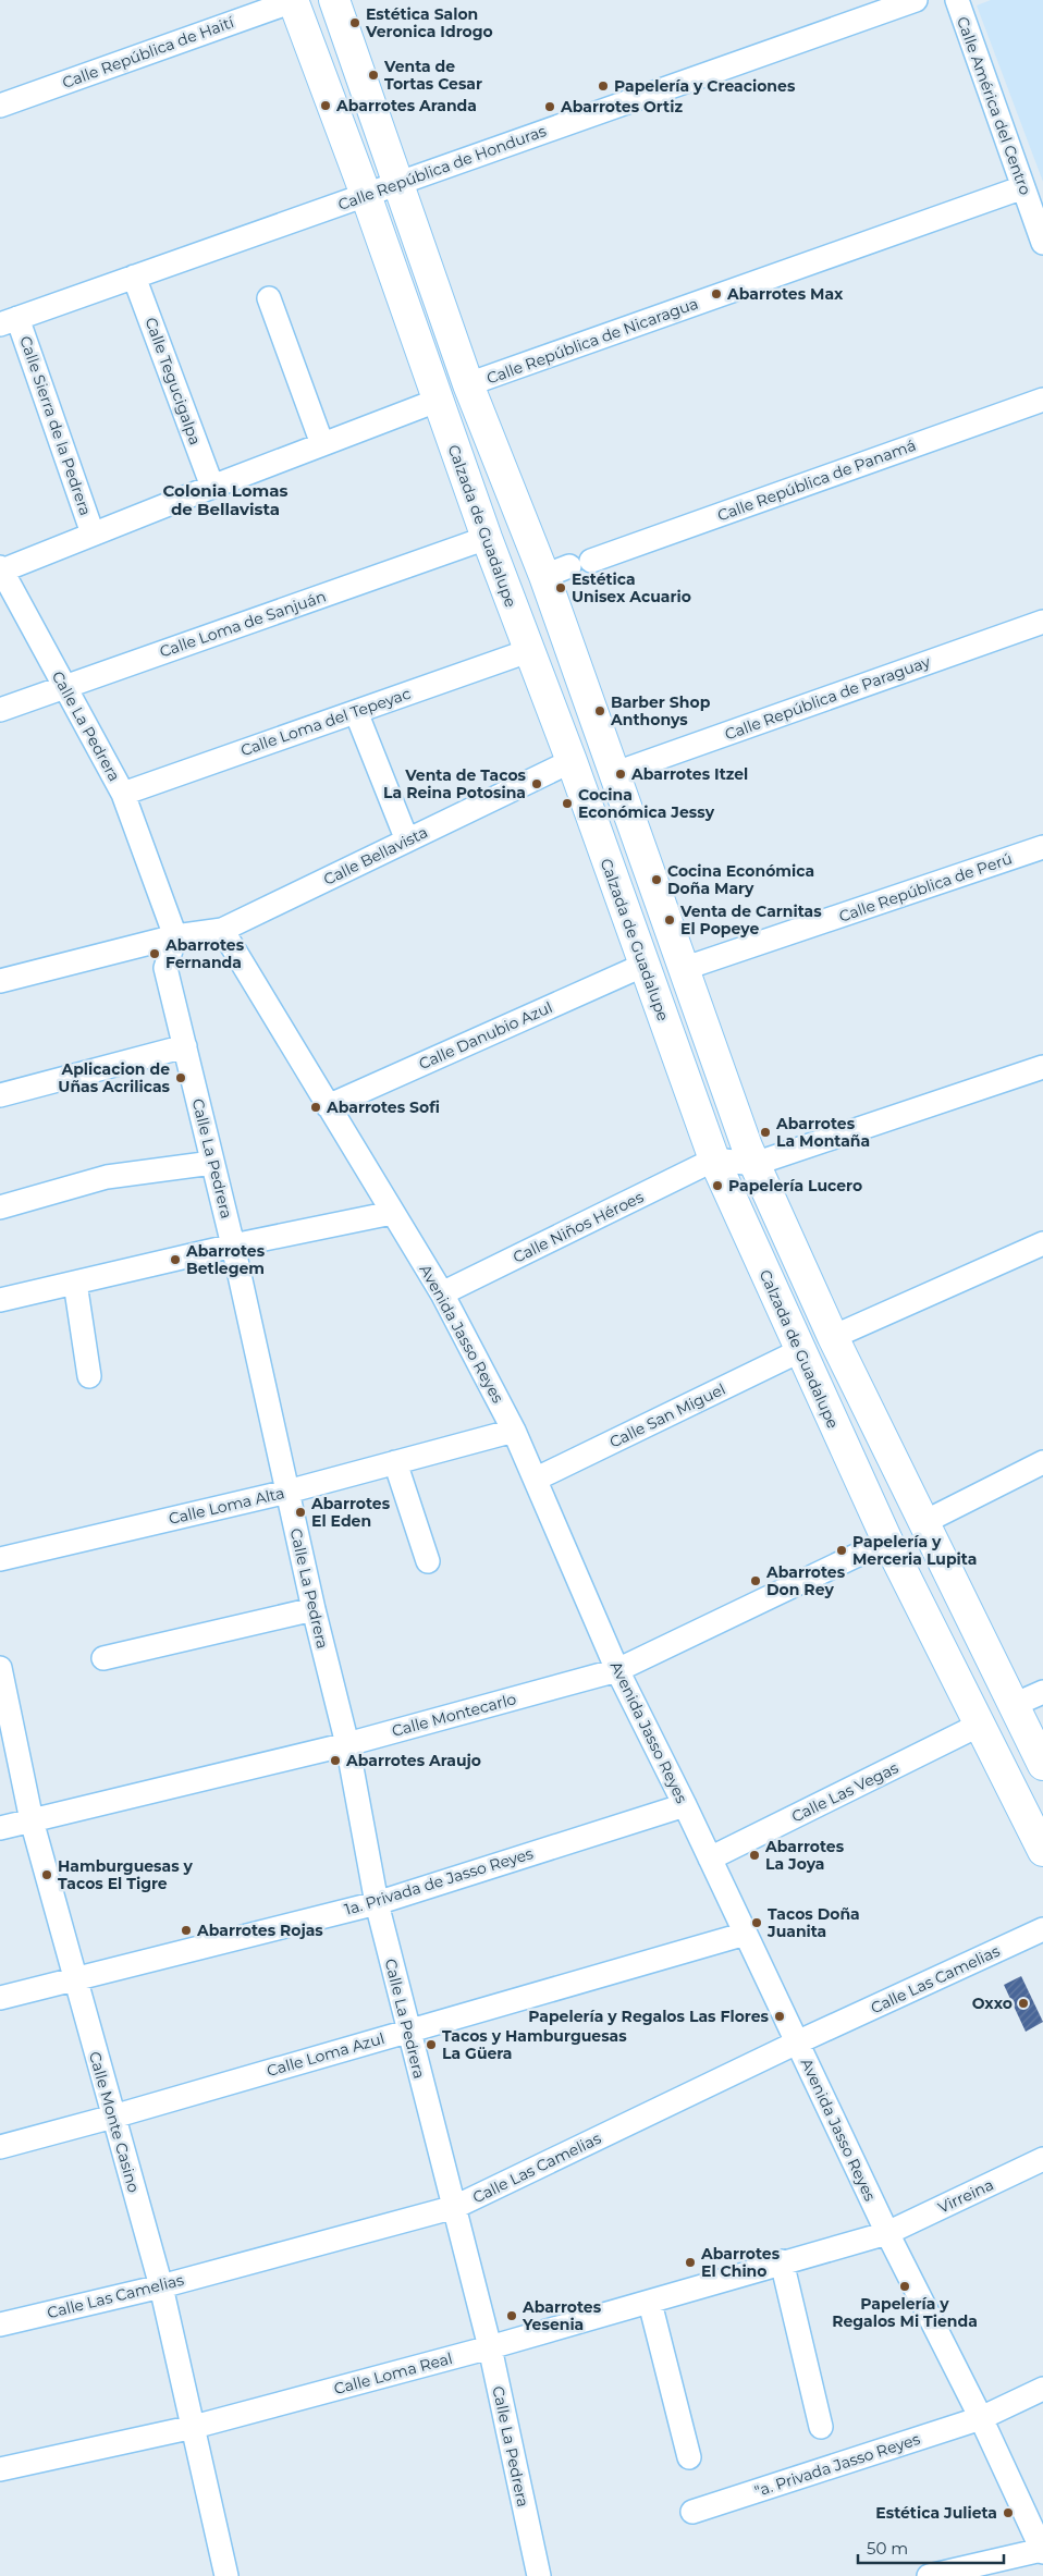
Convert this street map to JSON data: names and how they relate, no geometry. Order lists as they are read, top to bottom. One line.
{"streets":{"main road":["Calzada de Guadalupe"],"street":["Calle República de Haití","Calle América del Centro","Calle República de Honduras","Calle República de Nicaragua","Calle Tegucigalpa","Calle Sierra de la Pedrera","Calle República de Panamá","Calle Loma de Sanjuán","Calle República de Paraguay","Calle Loma del Tepeyac","Calle La Pedrera","Calle Bellavista","Calle República de Perú","Calle Danubio Azul","Calle Niños Héroes","Avenida Jasso Reyes","Calle San Miguel","Calle Loma Alta","Calle Montecarlo","Calle Las Vegas","1a. Privada de Jasso Reyes","Calle Las Camelias","Calle Loma Azul","Calle Monte Casino","Virreina","Calle Loma Real","\"a. Privada Jasso Reyes"]},"crossings":[["Calle República de Haití","Calzada de Guadalupe"],["Calle América del Centro","Calle República de Nicaragua"],["Calle República de Honduras","Calle Tegucigalpa"],["Calle República de Honduras","Calle Sierra de la Pedrera"],["Calle República de Honduras","Calzada de Guadalupe"],["Calzada de Guadalupe","Calle Loma de Sanjuán"],["Calzada de Guadalupe","Calle Loma del Tepeyac"],["Calzada de Guadalupe","Calle Bellavista"],["Calzada de Guadalupe","Calle Danubio Azul"],["Calzada de Guadalupe","Calle Niños Héroes"],["Calzada de Guadalupe","Calle San Miguel"],["Calzada de Guadalupe","Calle Montecarlo"],["Calzada de Guadalupe","Calle Las Vegas"],["Calle Loma de Sanjuán","Calle La Pedrera"],["Calle Loma del Tepeyac","Calle La Pedrera"],["Calle La Pedrera","Calle Bellavista"],["Calle La Pedrera","Calle Loma Alta"],["Calle La Pedrera","Calle Montecarlo"],["Calle La Pedrera","1a. Privada de Jasso Reyes"],["Calle La Pedrera","Calle Las Camelias"],["Calle La Pedrera","Calle Loma Azul"],["Calle La Pedrera","Calle Loma Real"],["Calle Bellavista","Avenida Jasso Reyes"],["Calle Danubio Azul","Avenida Jasso Reyes"],["Calle Niños Héroes","Avenida Jasso Reyes"],["Avenida Jasso Reyes","Calle San Miguel"],["Avenida Jasso Reyes","Calle Loma Alta"],["Avenida Jasso Reyes","Calle Montecarlo"],["Avenida Jasso Reyes","Calle Las Vegas"],["Avenida Jasso Reyes","1a. Privada de Jasso Reyes"],["Avenida Jasso Reyes","Calle Las Camelias"],["Avenida Jasso Reyes","Calle Loma Azul"],["Avenida Jasso Reyes","Virreina"],["Avenida Jasso Reyes","Calle Loma Real"],["Avenida Jasso Reyes","\"a. Privada Jasso Reyes"],["Calle Montecarlo","Calle Monte Casino"],["1a. Privada de Jasso Reyes","Calle Monte Casino"],["Calle Las Camelias","Calle Monte Casino"],["Calle Loma Azul","Calle Monte Casino"],["Calle Monte Casino","Calle Loma Real"],["Virreina","Calle Loma Real"]],"districts":["Colonia Lomas de Bellavista"],"places":["Estética Salon Veronica Idrogo","Venta de Tortas Cesar","Papelería y Creaciones","Abarrotes Aranda","Abarrotes Ortiz","Abarrotes Max","Estética Unisex Acuario","Barber Shop Anthonys","Abarrotes Itzel","Venta de Tacos La Reina Potosina","Cocina Económica Jessy","Cocina Económica Doña Mary","Venta de Carnitas El Popeye","Abarrotes Fernanda","Aplicacion de Uñas Acrilicas","Abarrotes Sofi","Abarrotes La Montaña","Papelería Lucero","Abarrotes Betlegem","Abarrotes El Eden","Papelería y Merceria Lupita","Abarrotes Don Rey","Abarrotes Araujo","Abarrotes La Joya","Hamburguesas y Tacos El Tigre","Tacos Doña Juanita","Abarrotes Rojas","Oxxo","Papelería y Regalos Las Flores","Tacos y Hamburguesas La Güera","Abarrotes El Chino","Papelería y Regalos Mi Tienda","Abarrotes Yesenia","Estética Julieta"],"scale_bar":"50 m"}
